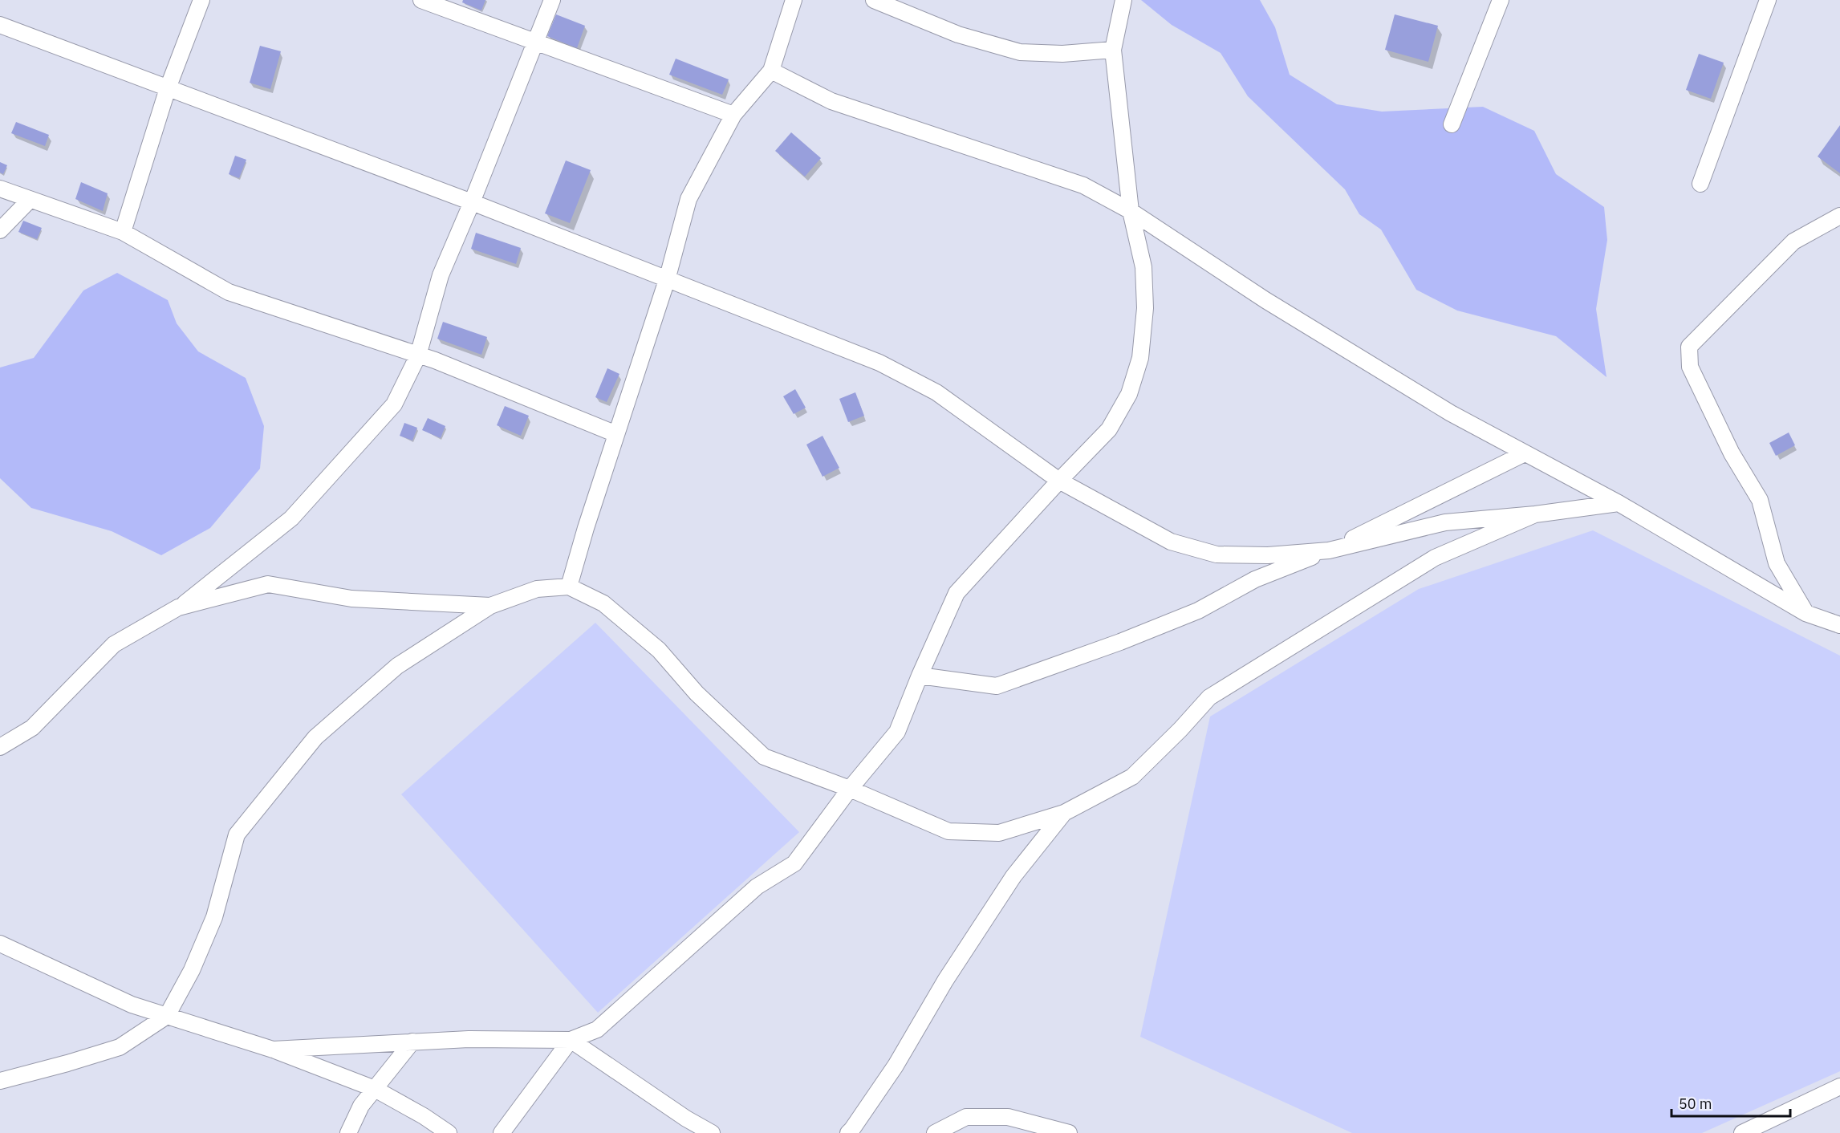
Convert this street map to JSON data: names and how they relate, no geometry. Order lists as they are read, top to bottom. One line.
{"scale_bar":"50 m"}
